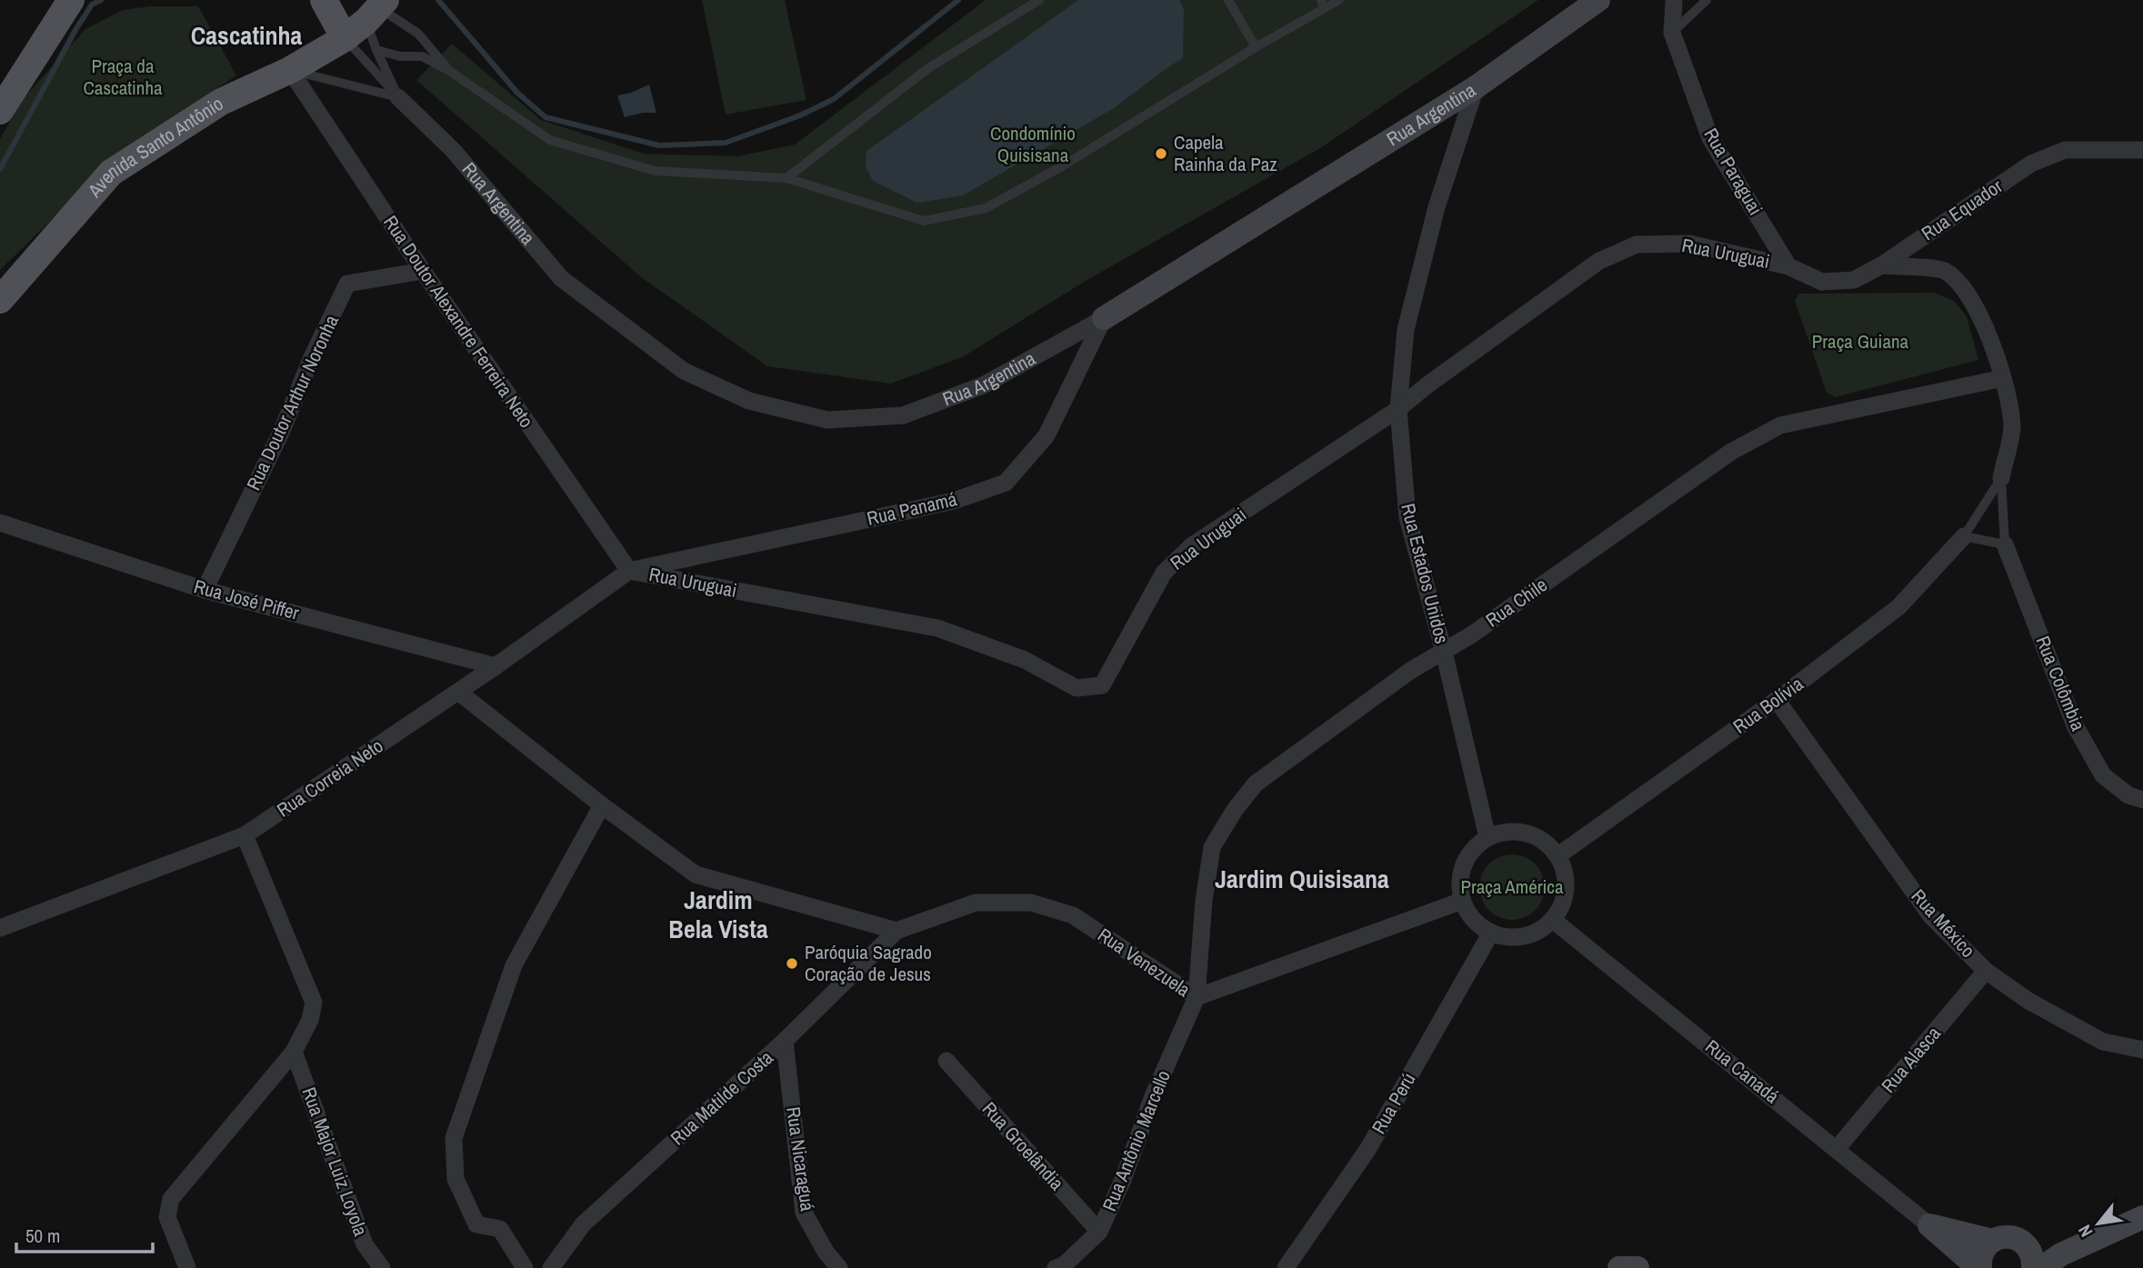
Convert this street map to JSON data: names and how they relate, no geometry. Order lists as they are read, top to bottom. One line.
{"streets":{"main road":["Avenida Santo Antônio"],"street":["Rua Argentina","Rua Paraguai","Rua Equador","Rua Uruguai","Rua Doutor Alexandre Ferreira Neto","Rua Doutor Arthur Noronha","Rua Panamá","Rua Estados Unidos","Rua José Piffer","Rua Chile","Rua Colômbia","Rua Bolívia","Rua Correia Neto","Rua México","Rua Venezuela","Rua Alasca","Rua Canadá","Rua Matilde Costa","Rua Perú","Rua Antônio Marcello","Rua Groelândia","Rua Nicaraguá","Rua Major Luiz Loyola"]},"crossings":[["Rua Argentina","Avenida Santo Antônio"],["Rua Argentina","Rua Doutor Alexandre Ferreira Neto"],["Rua Argentina","Rua Panamá"],["Rua Argentina","Rua Estados Unidos"],["Avenida Santo Antônio","Rua Doutor Alexandre Ferreira Neto"],["Rua Paraguai","Rua Equador"],["Rua Paraguai","Rua Uruguai"],["Rua Equador","Rua Uruguai"],["Rua Uruguai","Rua Doutor Alexandre Ferreira Neto"],["Rua Uruguai","Rua Panamá"],["Rua Uruguai","Rua Estados Unidos"],["Rua Uruguai","Rua Correia Neto"],["Rua Doutor Alexandre Ferreira Neto","Rua Doutor Arthur Noronha"],["Rua Doutor Alexandre Ferreira Neto","Rua Panamá"],["Rua Doutor Alexandre Ferreira Neto","Rua Correia Neto"],["Rua Doutor Arthur Noronha","Rua José Piffer"],["Rua Panamá","Rua Correia Neto"],["Rua Estados Unidos","Rua Chile"],["Rua Estados Unidos","Rua Bolívia"],["Rua Estados Unidos","Rua Venezuela"],["Rua Estados Unidos","Rua Canadá"],["Rua Estados Unidos","Rua Perú"],["Rua José Piffer","Rua Correia Neto"],["Rua Chile","Rua Venezuela"],["Rua Chile","Rua Antônio Marcello"],["Rua Bolívia","Rua México"],["Rua Bolívia","Rua Venezuela"],["Rua Bolívia","Rua Canadá"],["Rua Bolívia","Rua Perú"],["Rua México","Rua Alasca"],["Rua Venezuela","Rua Canadá"],["Rua Venezuela","Rua Matilde Costa"],["Rua Venezuela","Rua Perú"],["Rua Venezuela","Rua Antônio Marcello"],["Rua Alasca","Rua Canadá"],["Rua Canadá","Rua Perú"],["Rua Matilde Costa","Rua Nicaraguá"],["Rua Antônio Marcello","Rua Groelândia"]],"districts":["Cascatinha","Jardim Quisisana","Jardim Bela Vista"],"parks":["Praça da Cascatinha","Condomínio Quisisana","Praça Guiana","Praça América"],"places":["Capela Rainha da Paz","Paróquia Sagrado Coração de Jesus"],"scale_bar":"50 m","north":"bottom left"}
